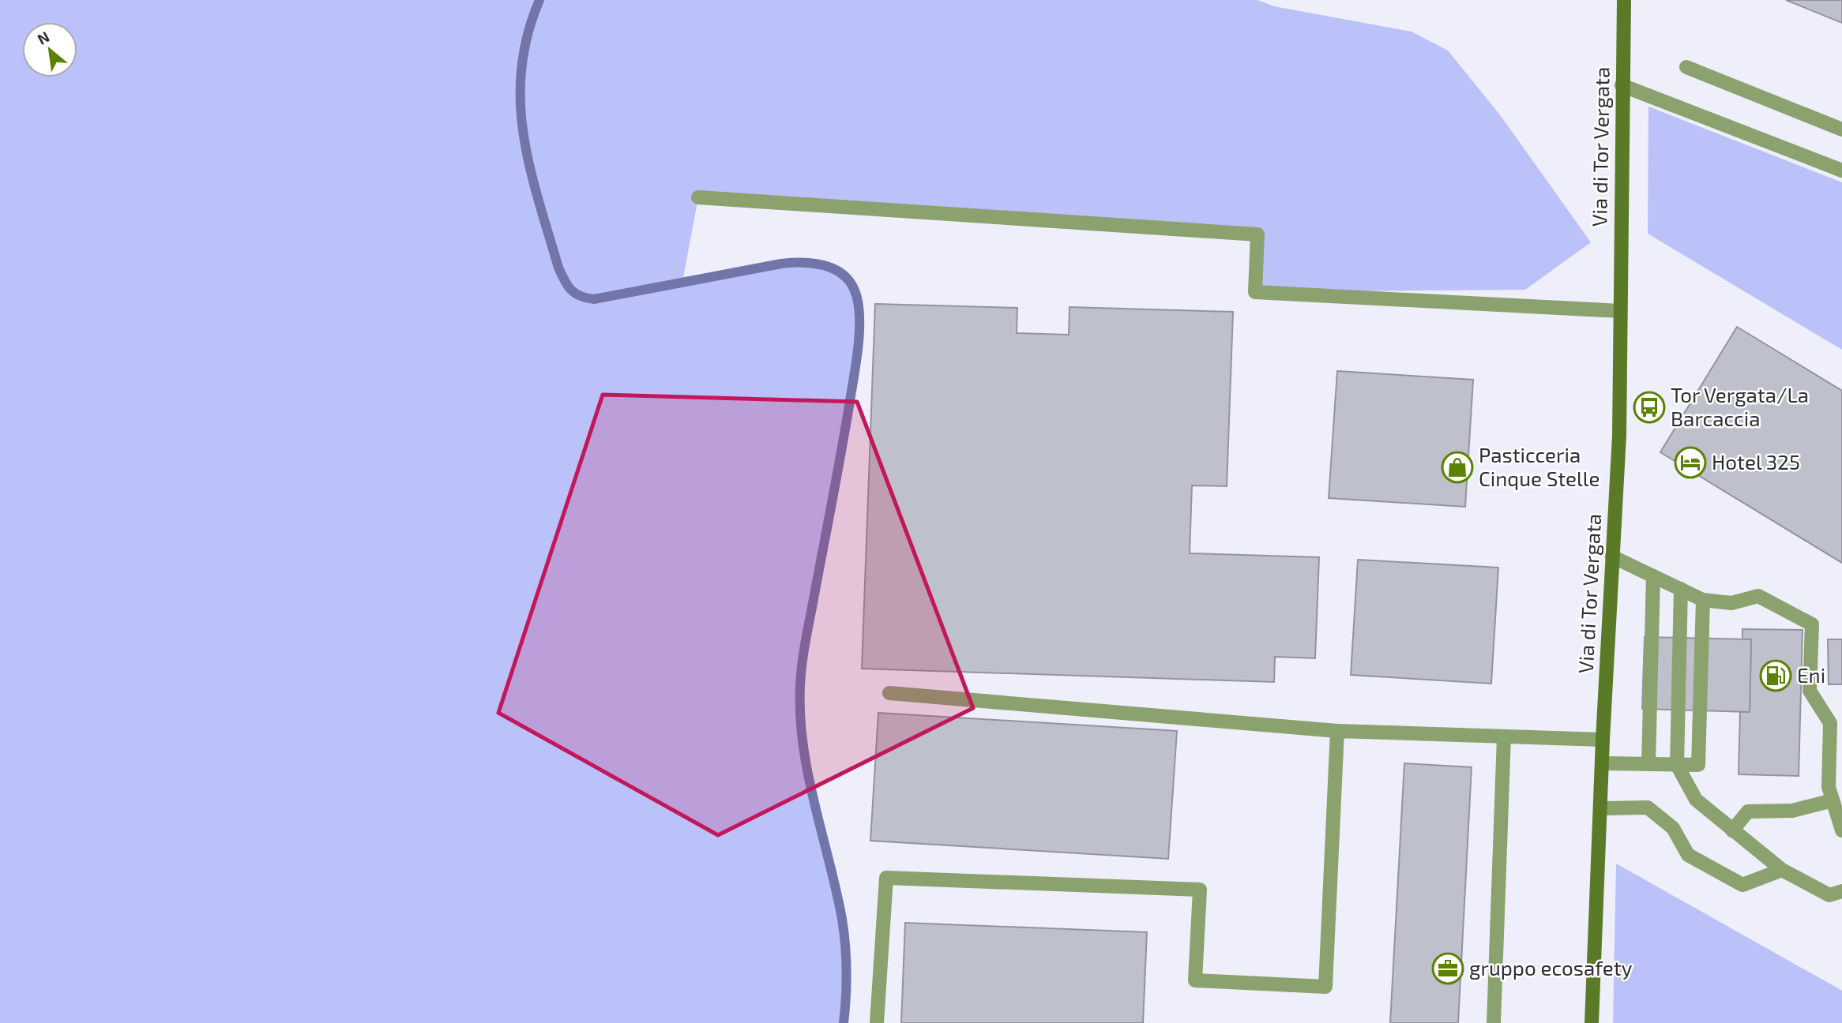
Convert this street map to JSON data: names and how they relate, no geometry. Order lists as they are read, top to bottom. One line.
{"streets":{"main road":["Via di Tor Vergata"]},"places":{"bus stop":["Tor Vergata/La Barcaccia"],"hotel":["Hotel 325"],"shop":["Pasticceria Cinque Stelle"],"fuel station":["Eni"],"office":["gruppo ecosafety"]},"north":"top left"}
